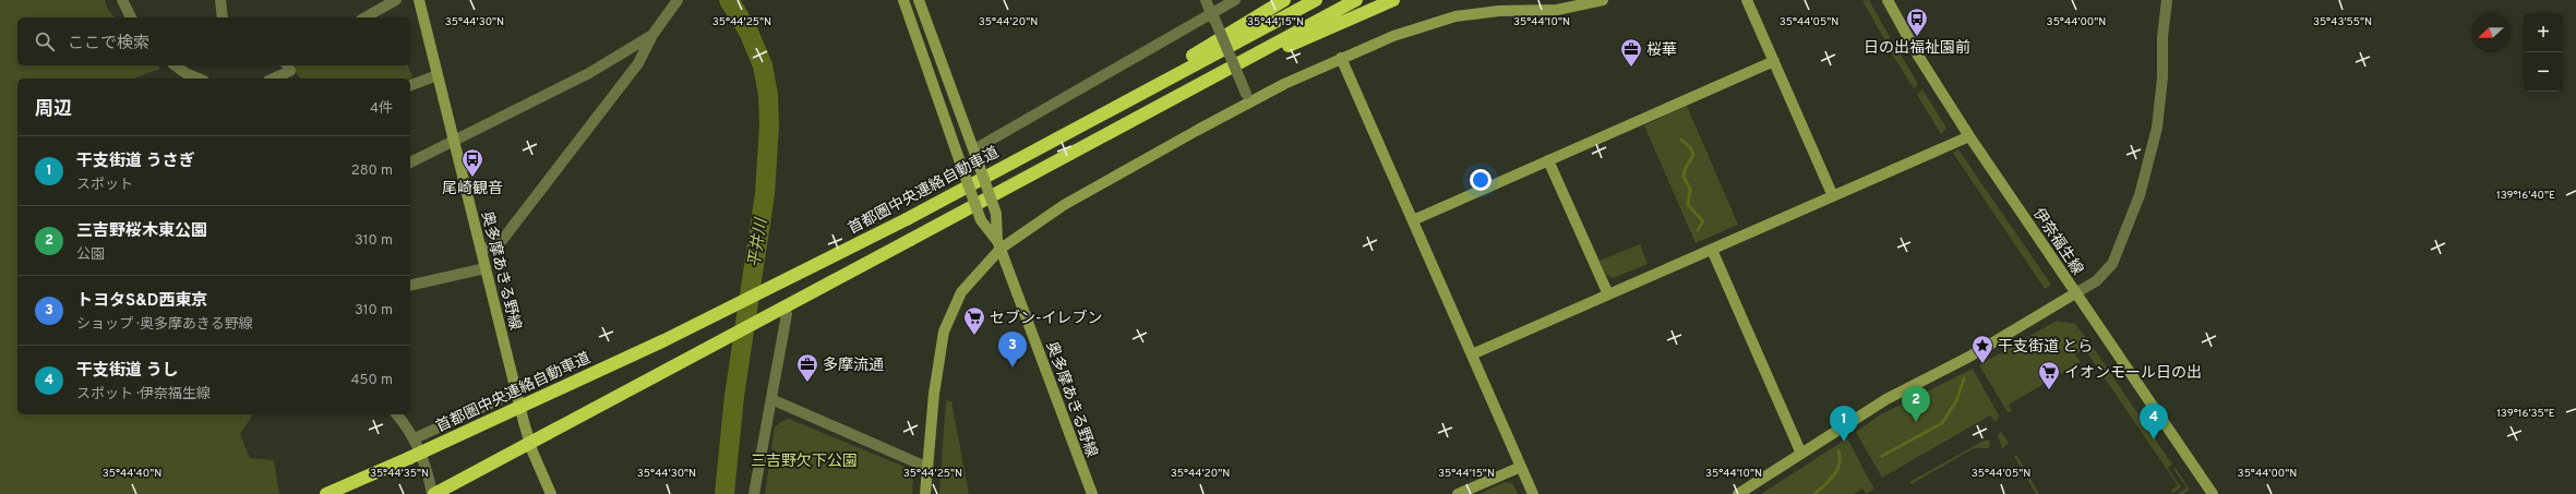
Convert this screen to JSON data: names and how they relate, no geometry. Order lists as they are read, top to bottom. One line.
{"streets":{"highway":["首都圏中央連絡自動車道"],"street":["伊奈福生線","奥多摩あきる野線"]},"water":["平井川"],"parks":["三吉野欠下公園"],"places":{"bus stop":["日の出福祉園前","尾崎観音"],"office":["桜華","多摩流通"],"supermarket":["セブン-イレブン","イオンモール日の出"],"place":["干支街道 とら"]},"north":"left","page":{"map_buttons":["+","−"],"search":"ここで検索","heading":["周辺","4件"],"list":[{"mark":"1","name":"干支街道 うさぎ","note":"スポット","value":"280 m"},{"mark":"2","name":"三吉野桜木東公園","note":"公園","value":"310 m"},{"mark":"3","name":"トヨタS&D西東京","note":"ショップ · 奥多摩あきる野線","value":"310 m"},{"mark":"4","name":"干支街道 うし","note":"スポット · 伊奈福生線","value":"450 m"}],"pins":["3","2","4","1"]},"coordinates":["35°44'00\"N","35°44'30\"N","35°44'25\"N","35°44'20\"N","35°44'15\"N","35°44'10\"N","35°43'55\"N","35°44'05\"N","139°16'40\"E","139°16'35\"E","35°44'40\"N","35°44'35\"N"]}
